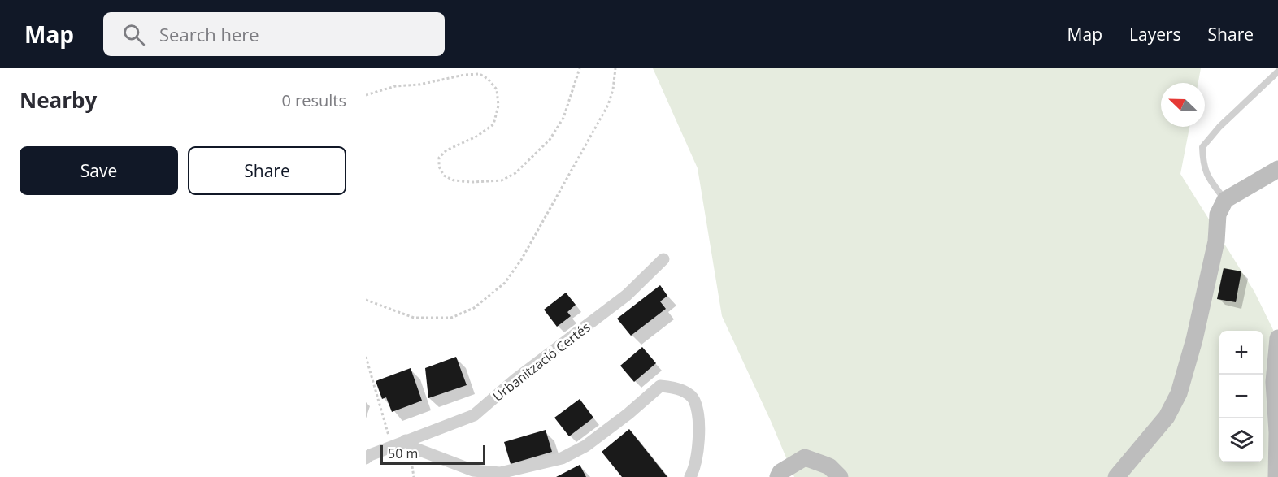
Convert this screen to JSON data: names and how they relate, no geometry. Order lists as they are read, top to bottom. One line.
{"streets":{"street":["Urbanització Certés"]},"scale_bar":"50 m","north":"top left","page":{"header":"Map","search":"Search here","nav":["Map","Layers","Share"],"heading":["Nearby","0 results"],"buttons":["Save","Share"],"map_buttons":["+","−"],"scale":"50 m"}}
